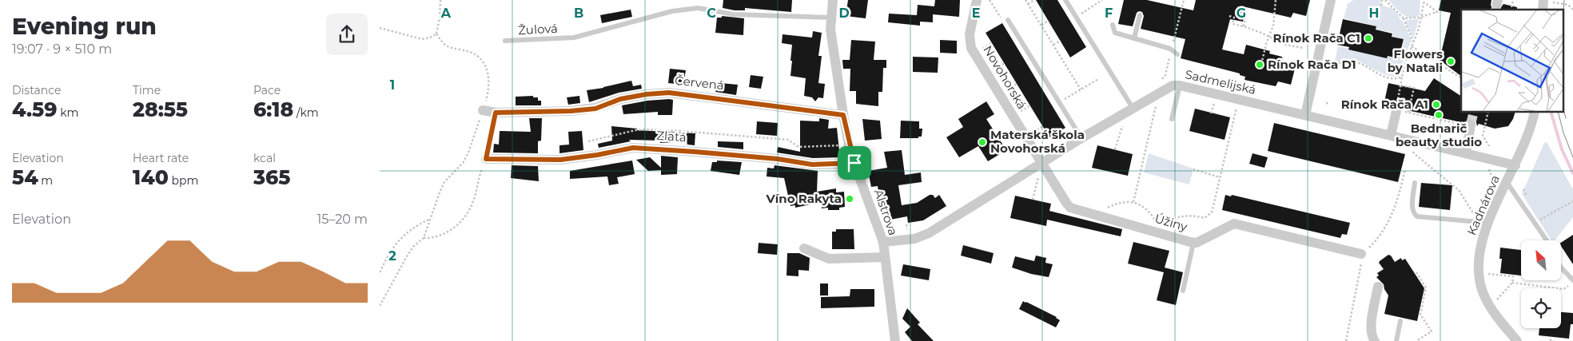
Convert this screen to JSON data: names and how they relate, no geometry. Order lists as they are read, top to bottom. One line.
{"streets":{"street":["Novohorská","Sadmelijská","Červená","Zlatá","Kadnárova","Alstrova","Úžiny"],"lane":["Žulová"]},"crossings":[["Žulová","Alstrova"],["Novohorská","Sadmelijská"],["Novohorská","Úžiny"],["Sadmelijská","Kadnárova"],["Sadmelijská","Alstrova"],["Sadmelijská","Úžiny"],["Červená","Alstrova"],["Zlatá","Alstrova"]],"places":["Rínok Rača C1","Flowers by Natali","Rínok Rača D1","Rínok Rača A1","Bednarič beauty studio","Materská škola Novohorská","Víno Rakyta"],"north":"top left","page":{"heading":["Evening run","19:07 · 9 × 510 m"],"stats":[["Distance","4.59 km"],["Time","28:55"],["Pace","6:18 /km"],["Elevation","54 m"],["Heart rate","140 bpm"],["kcal","365"]],"chart":["Elevation","15–20 m"]},"grid":{"columns":["A","B","C","D","E","F","G","H"],"rows":["1","2"]}}
